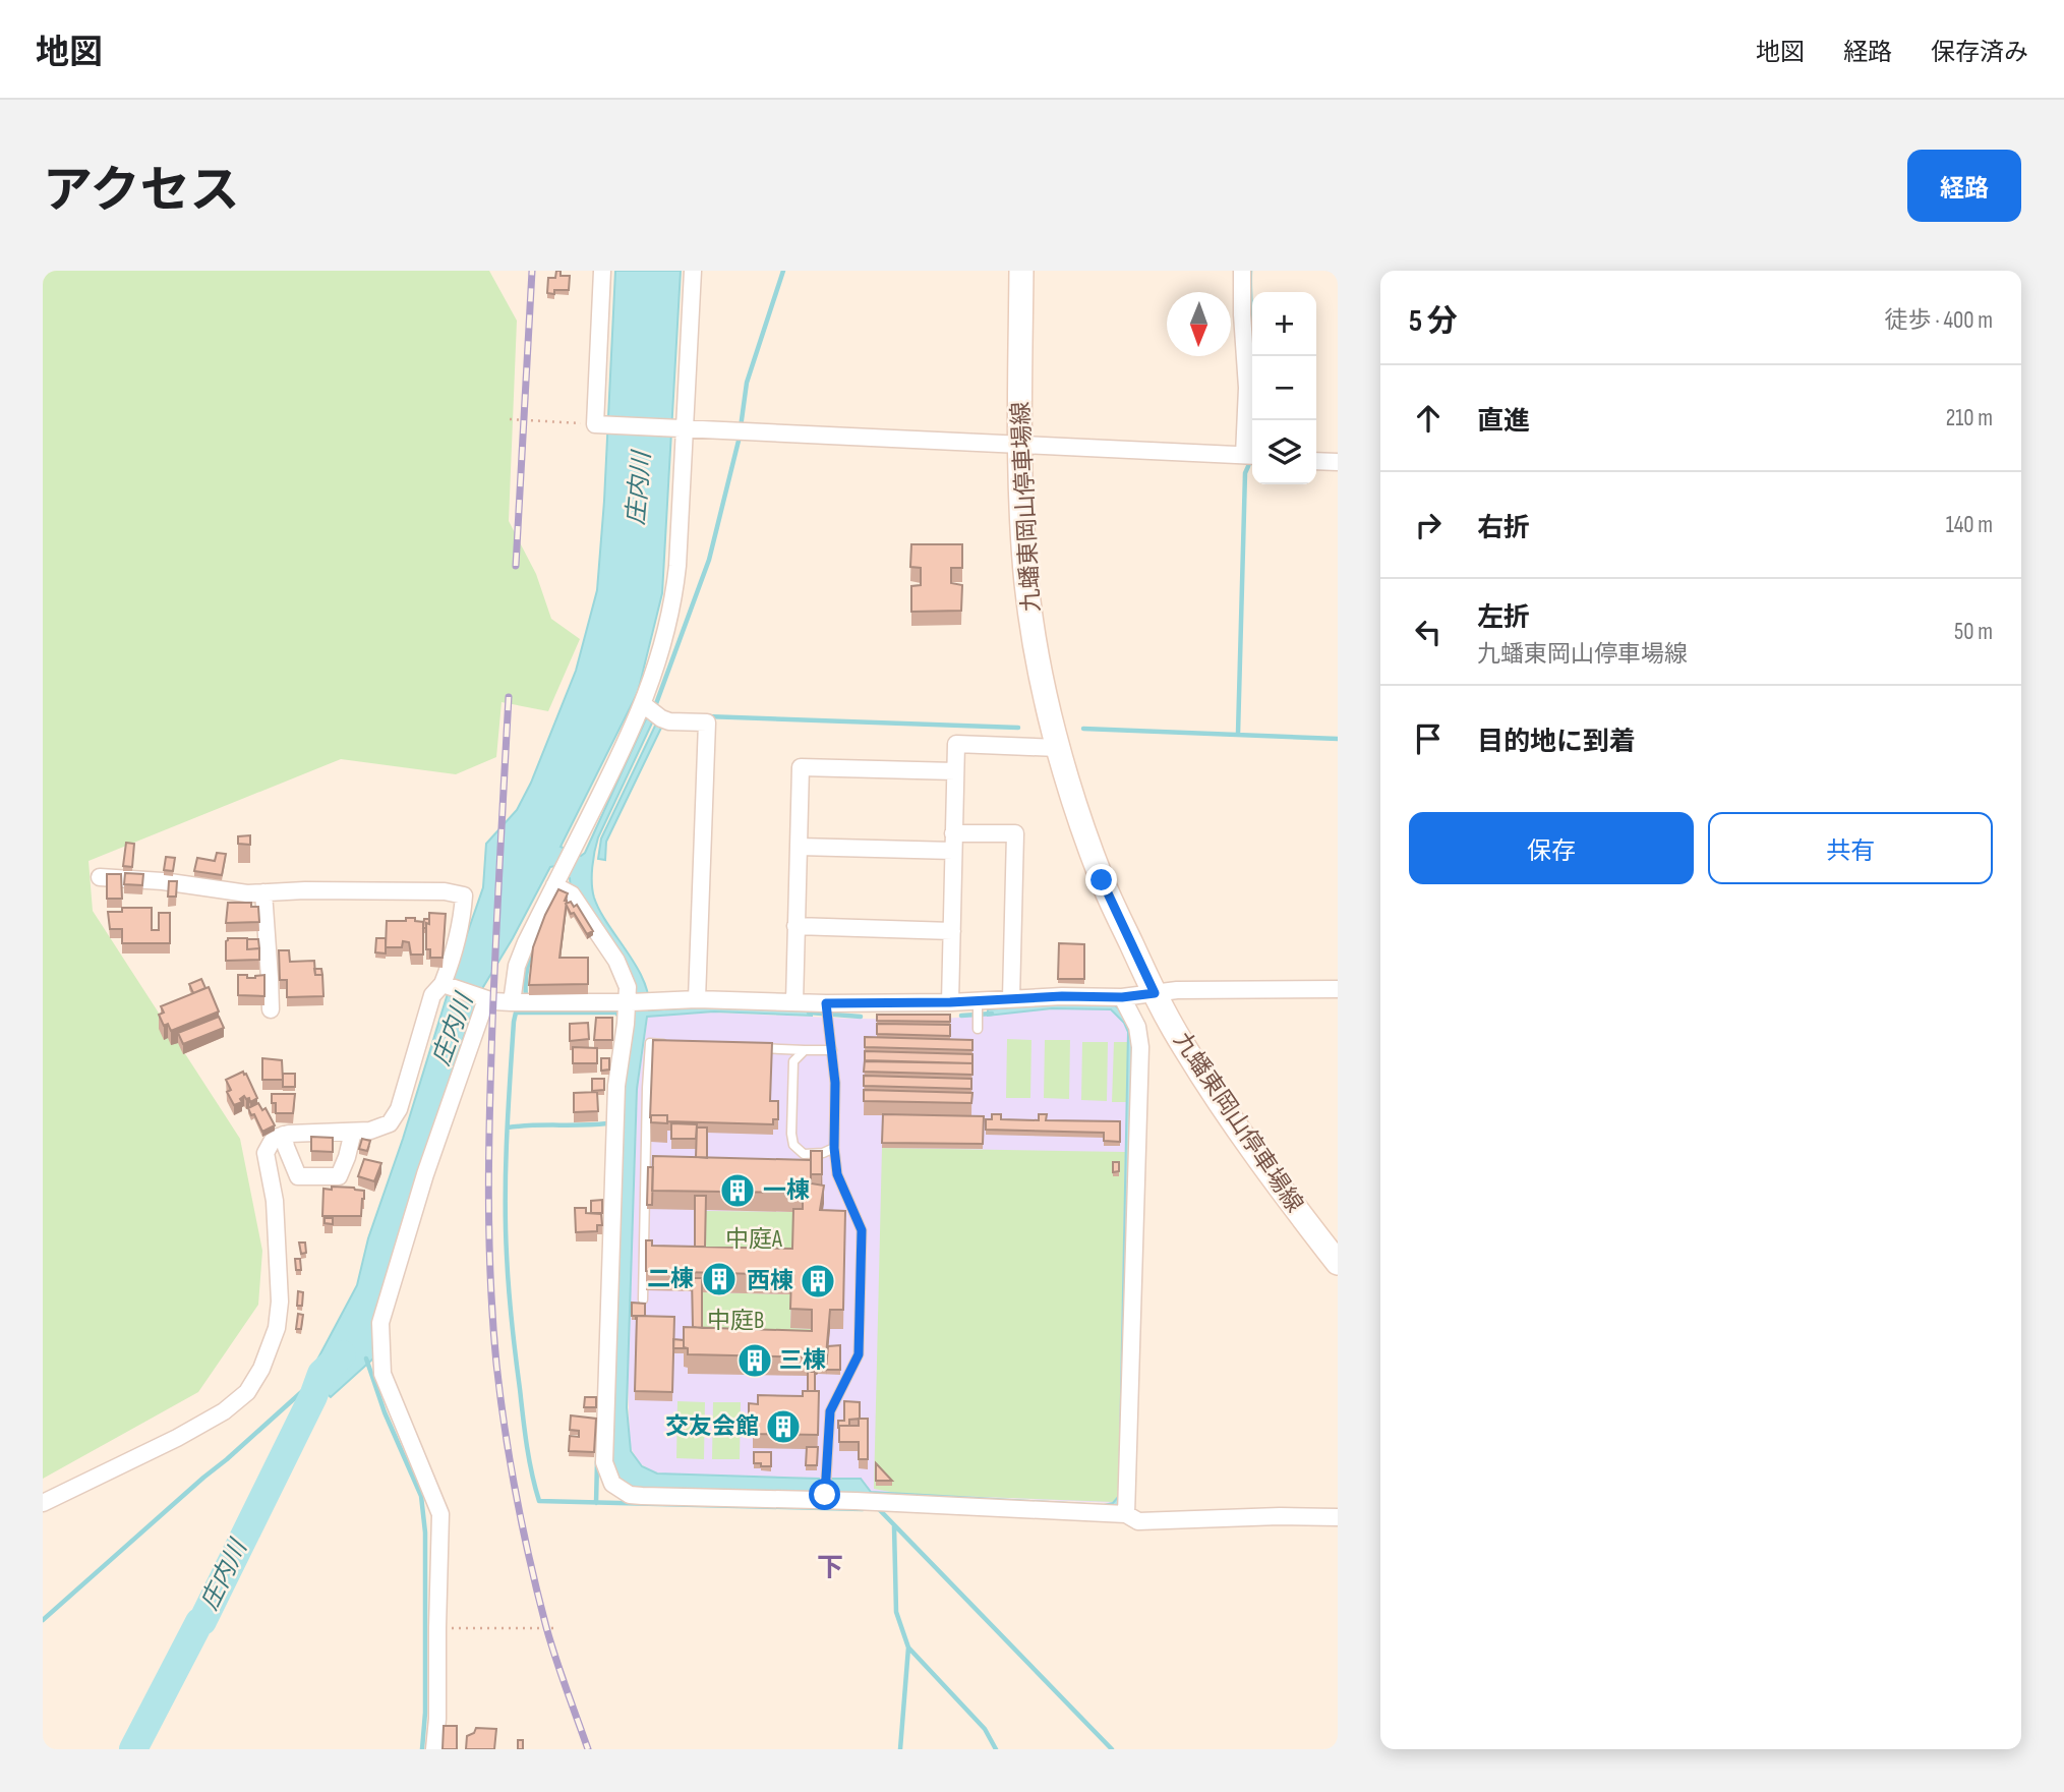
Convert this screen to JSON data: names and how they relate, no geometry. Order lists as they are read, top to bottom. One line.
{"streets":{"main road":["九蟠東岡山停車場線"]},"districts":["下"],"water":["庄内川"],"parks":["中庭A","中庭B"],"places":{"building":["一棟","二棟","西棟","三棟","交友会館"]},"north":"bottom","page":{"header":"地図","nav":["地図","経路","保存済み"],"title":"アクセス","buttons":["経路",["保存","共有"]],"heading":["5 分","徒歩 · 400 m"],"map_buttons":["+","−"],"list":[["直進","210 m"],["右折","140 m"],["左折","九蟠東岡山停車場線","50 m"],"目的地に到着"]}}
